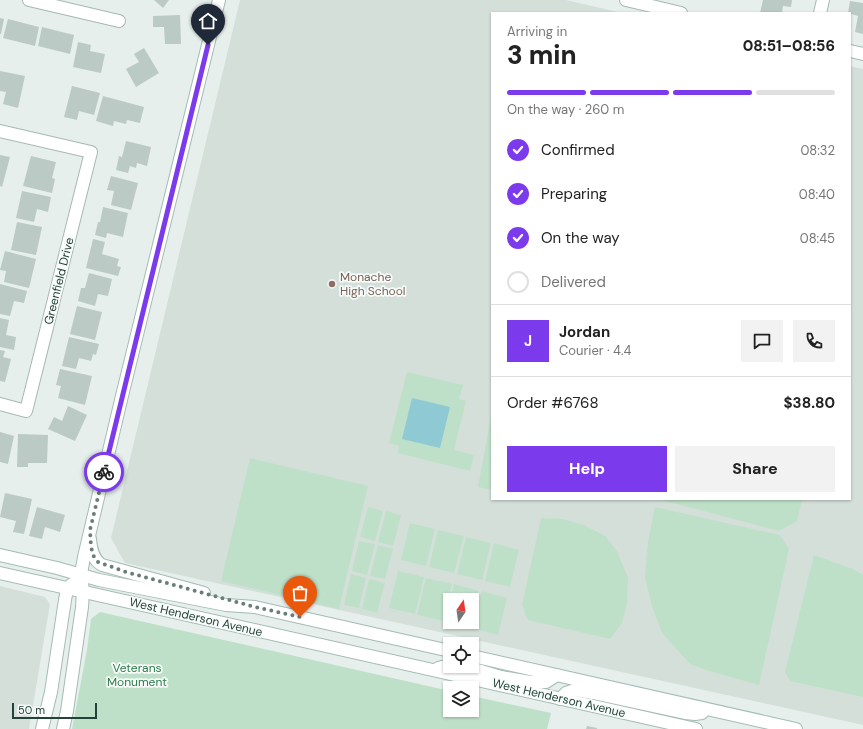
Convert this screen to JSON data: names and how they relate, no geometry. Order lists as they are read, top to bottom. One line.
{"streets":{"main road":["Greenfield Drive","West Henderson Avenue"]},"parks":["Veterans Monument"],"places":["Monache High School"],"scale_bar":"50 m","north":"top","page":{"heading":["3 min","Arriving in","08:51–08:56"],"panel":["Jordan","Courier · 4.4","Order #6768","$38.80"],"bar":"On the way · 260 m","list":[["Confirmed","08:32"],["Preparing","08:40"],["On the way","08:45"],"Delivered"],"round":"J","buttons":["Help","Share"],"scale":"50 m"}}
